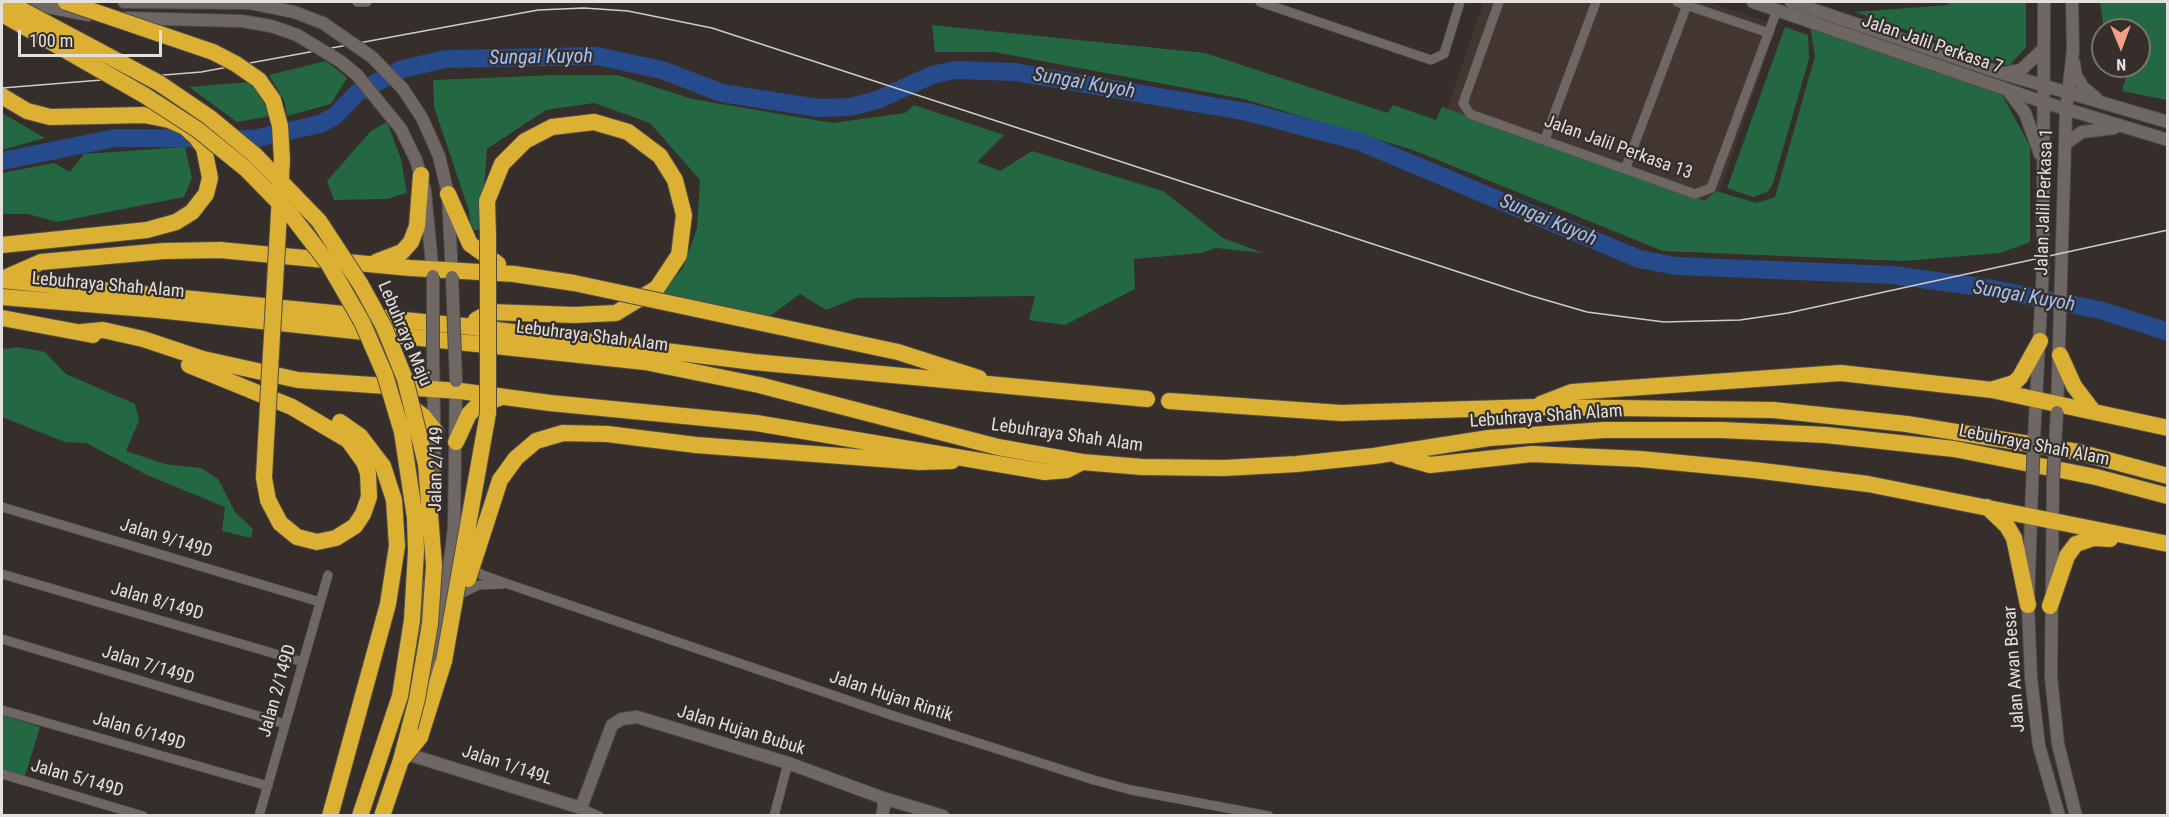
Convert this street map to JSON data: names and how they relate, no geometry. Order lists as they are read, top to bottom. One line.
{"streets":{"highway":["Lebuhraya Shah Alam","Lebuhraya Maju"],"main road":["Jalan Jalil Perkasa 7","Jalan Jalil Perkasa 1","Jalan 2/149","Jalan Awan Besar","Jalan Hujan Bubuk","Jalan 1/149L"],"street":["Jalan Jalil Perkasa 13","Jalan 9/149D","Jalan 8/149D","Jalan 7/149D","Jalan 2/149D","Jalan Hujan Rintik","Jalan 6/149D","Jalan 5/149D"]},"crossings":[["Jalan Jalil Perkasa 7","Jalan Jalil Perkasa 13"],["Jalan Jalil Perkasa 7","Jalan Jalil Perkasa 1"],["Jalan Jalil Perkasa 1","Jalan Awan Besar"],["Lebuhraya Maju","Jalan 2/149"],["Lebuhraya Maju","Jalan 1/149L"],["Jalan 2/149","Jalan Hujan Rintik"],["Jalan 2/149","Jalan 1/149L"],["Jalan 9/149D","Jalan 2/149D"],["Jalan 8/149D","Jalan 2/149D"],["Jalan 7/149D","Jalan 2/149D"],["Jalan 2/149D","Jalan 6/149D"],["Jalan Hujan Bubuk","Jalan 1/149L"]],"water":["Sungai Kuyoh"],"scale_bar":"100 m","north":"bottom"}
